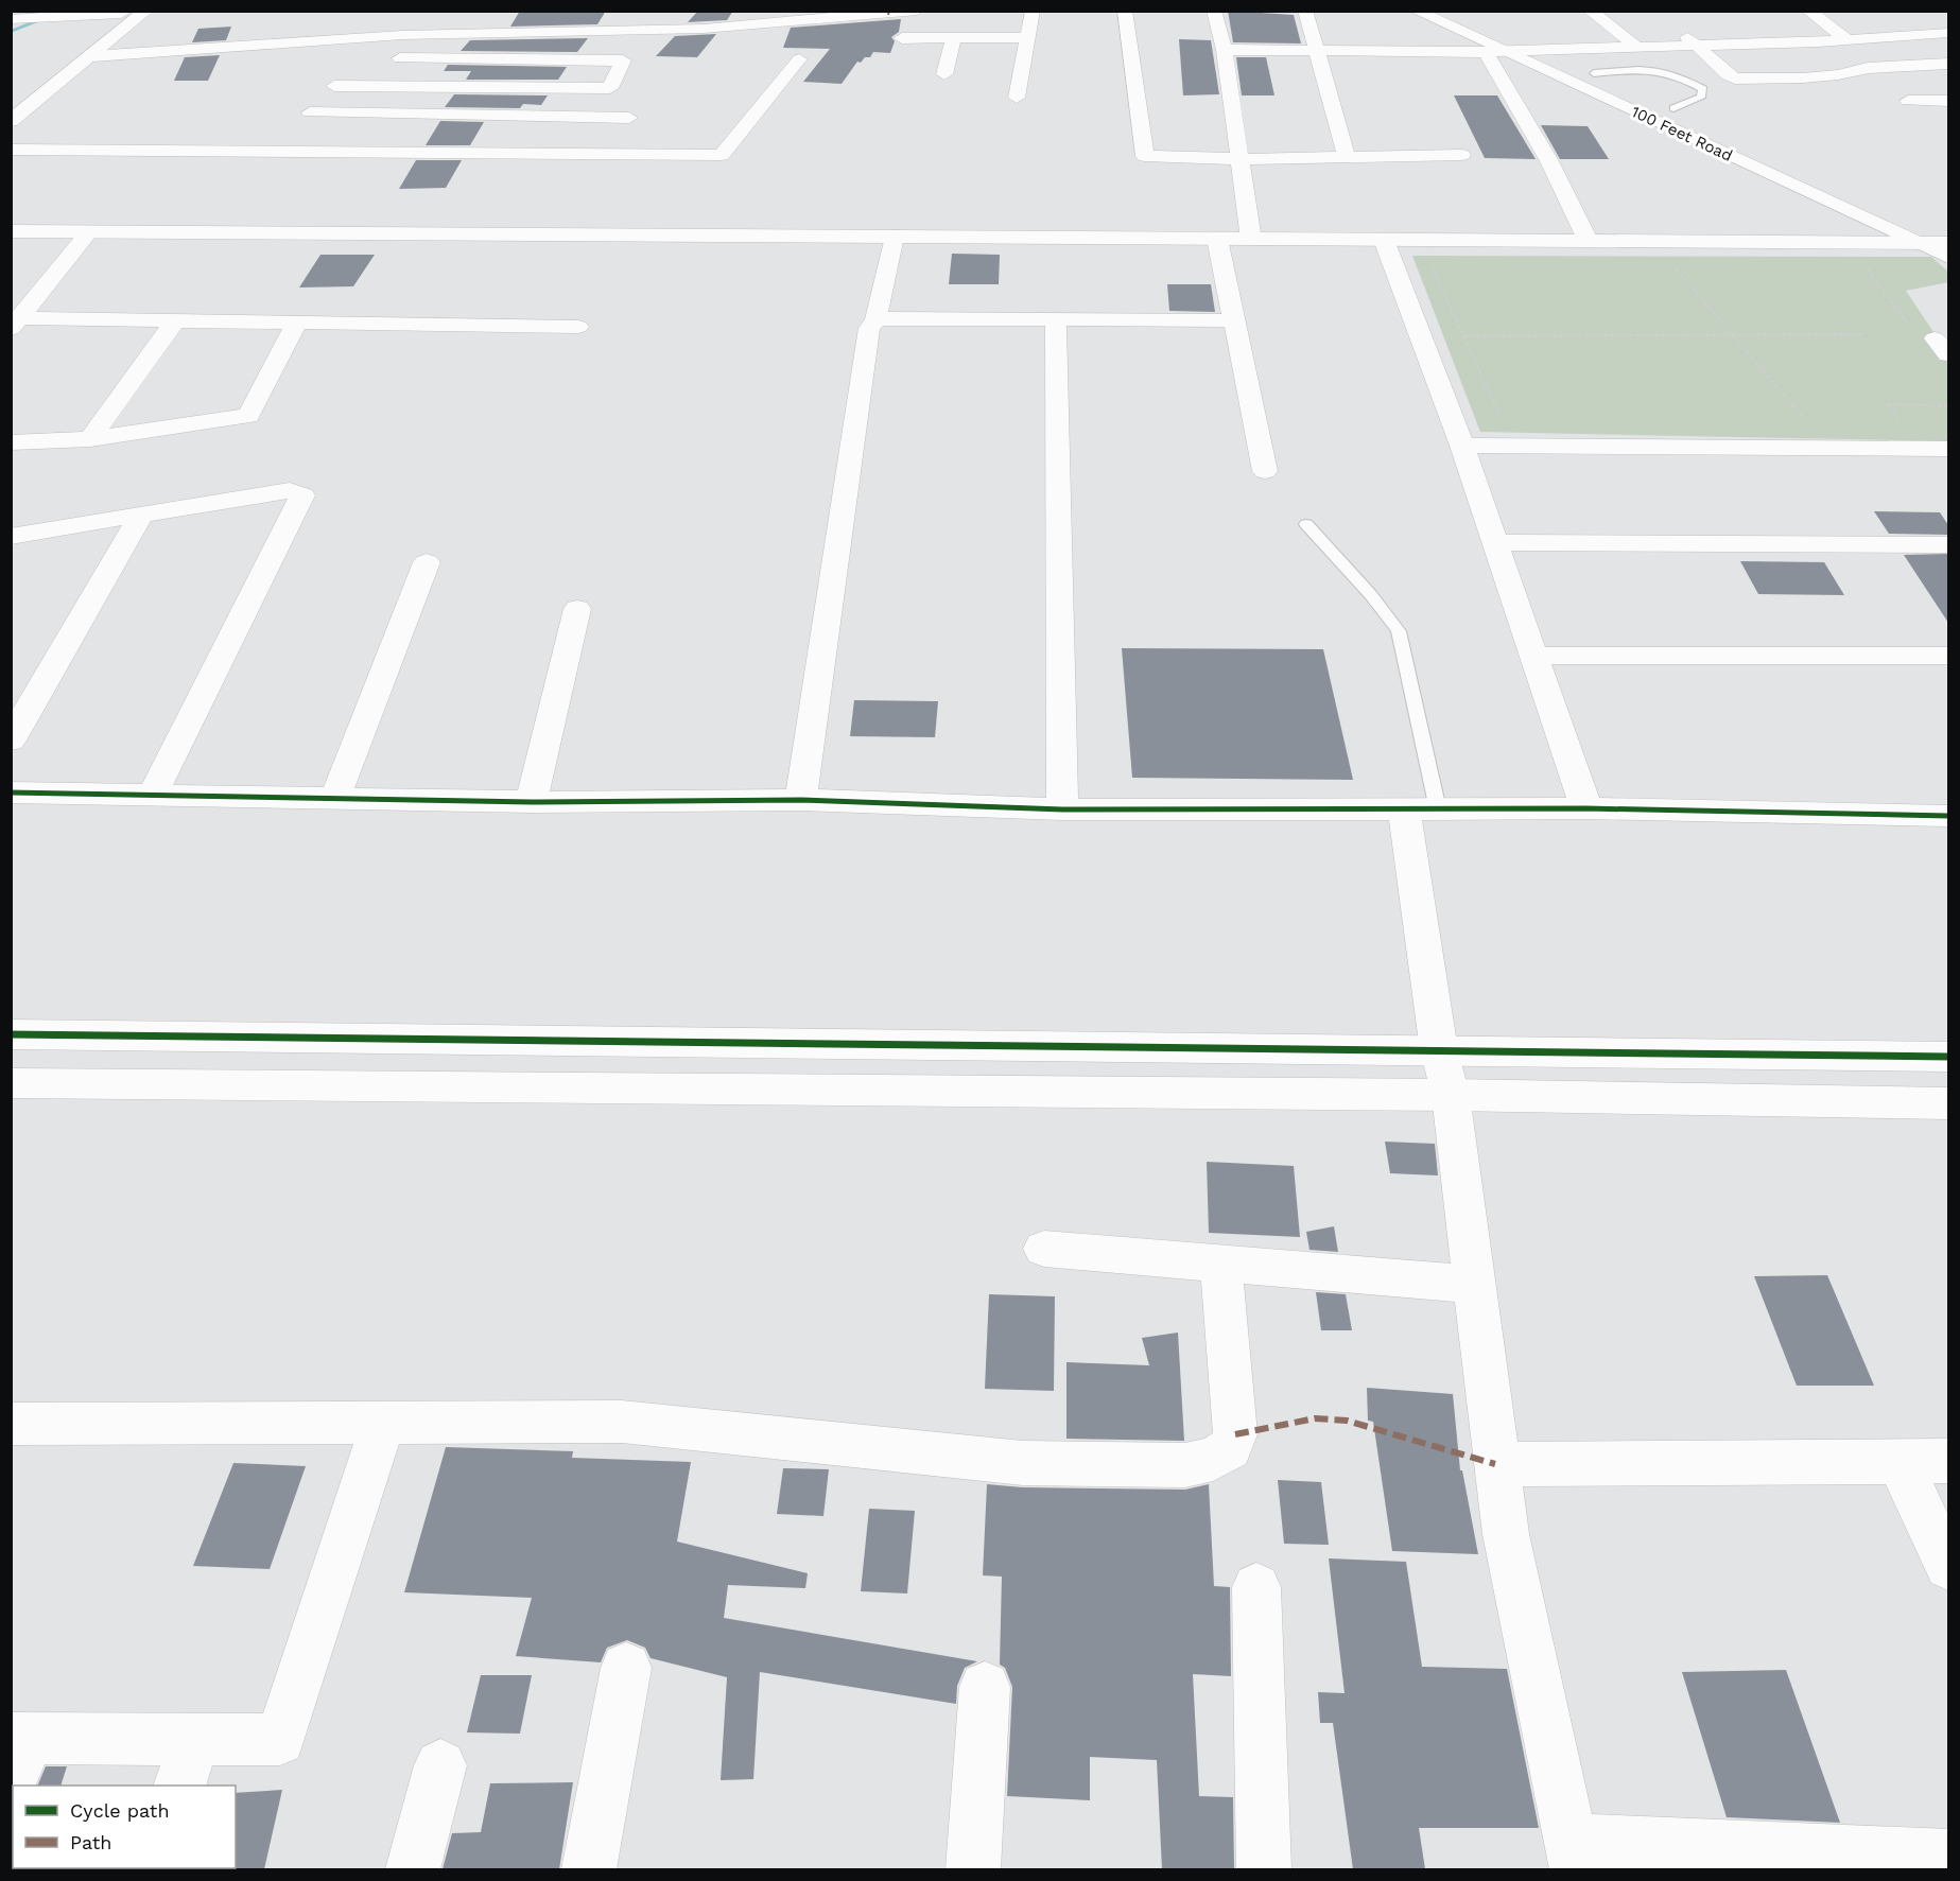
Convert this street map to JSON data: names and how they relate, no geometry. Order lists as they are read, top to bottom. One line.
{"streets":{"street":["100 Feet Road"]},"legend":["Cycle path","Path"]}
